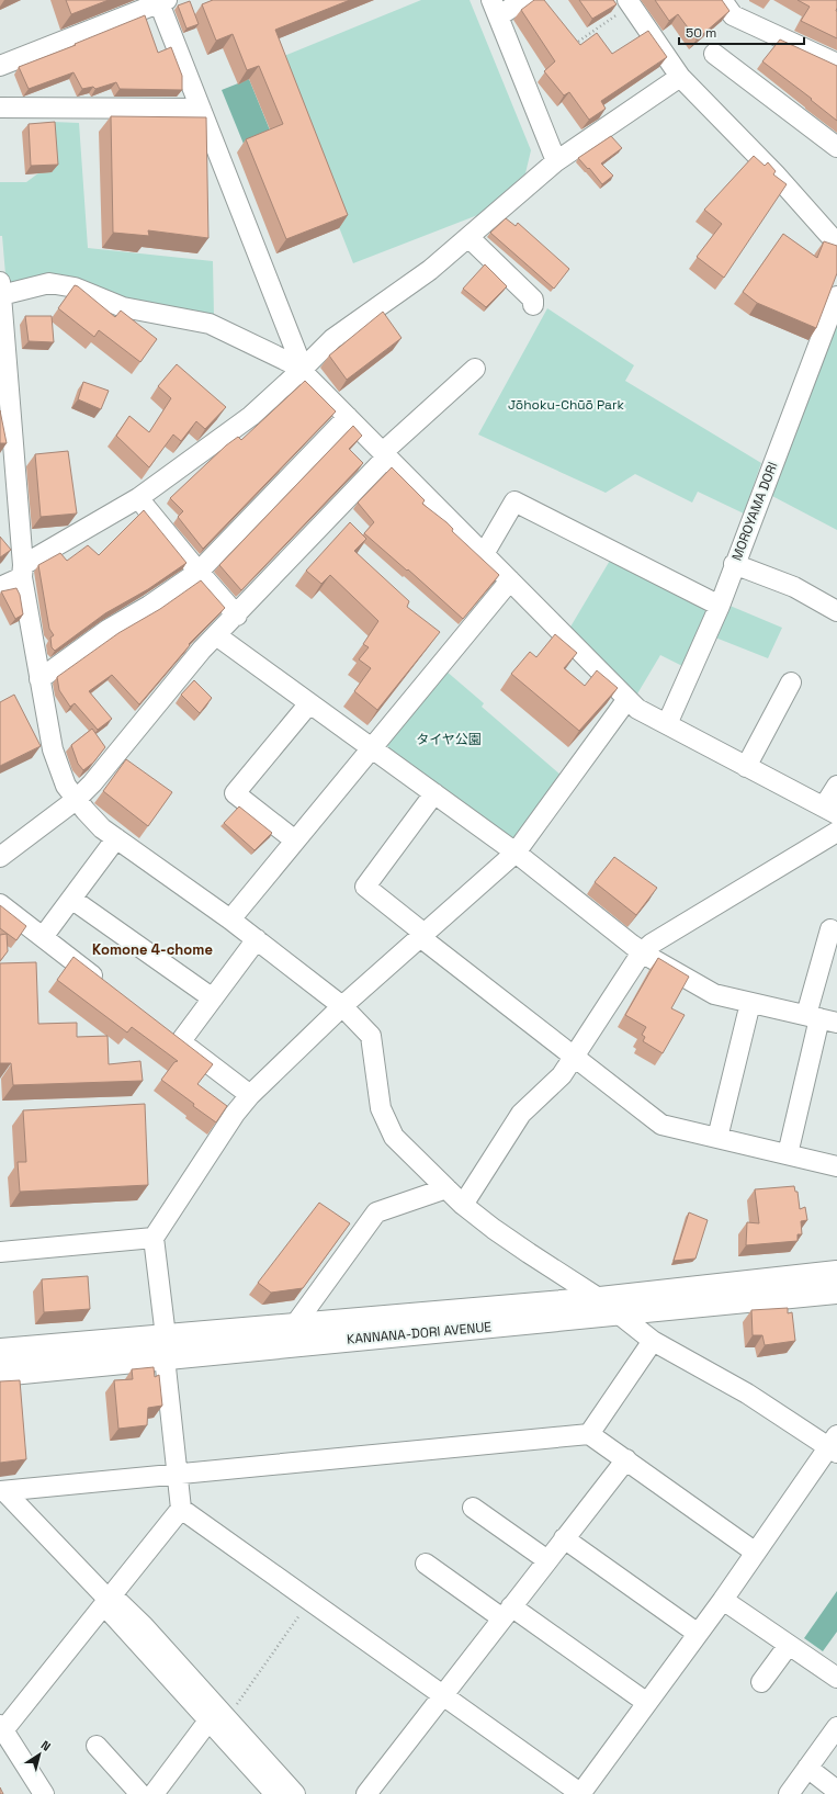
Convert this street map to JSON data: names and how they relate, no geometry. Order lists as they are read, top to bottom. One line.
{"streets":{"main road":["KANNANA-DORI AVENUE"],"street":["MOROYAMA DORI"]},"districts":["Komone 4-chome"],"parks":["Jōhoku-Chūō Park","タイヤ公園"],"scale_bar":"50 m","north":"top right"}
